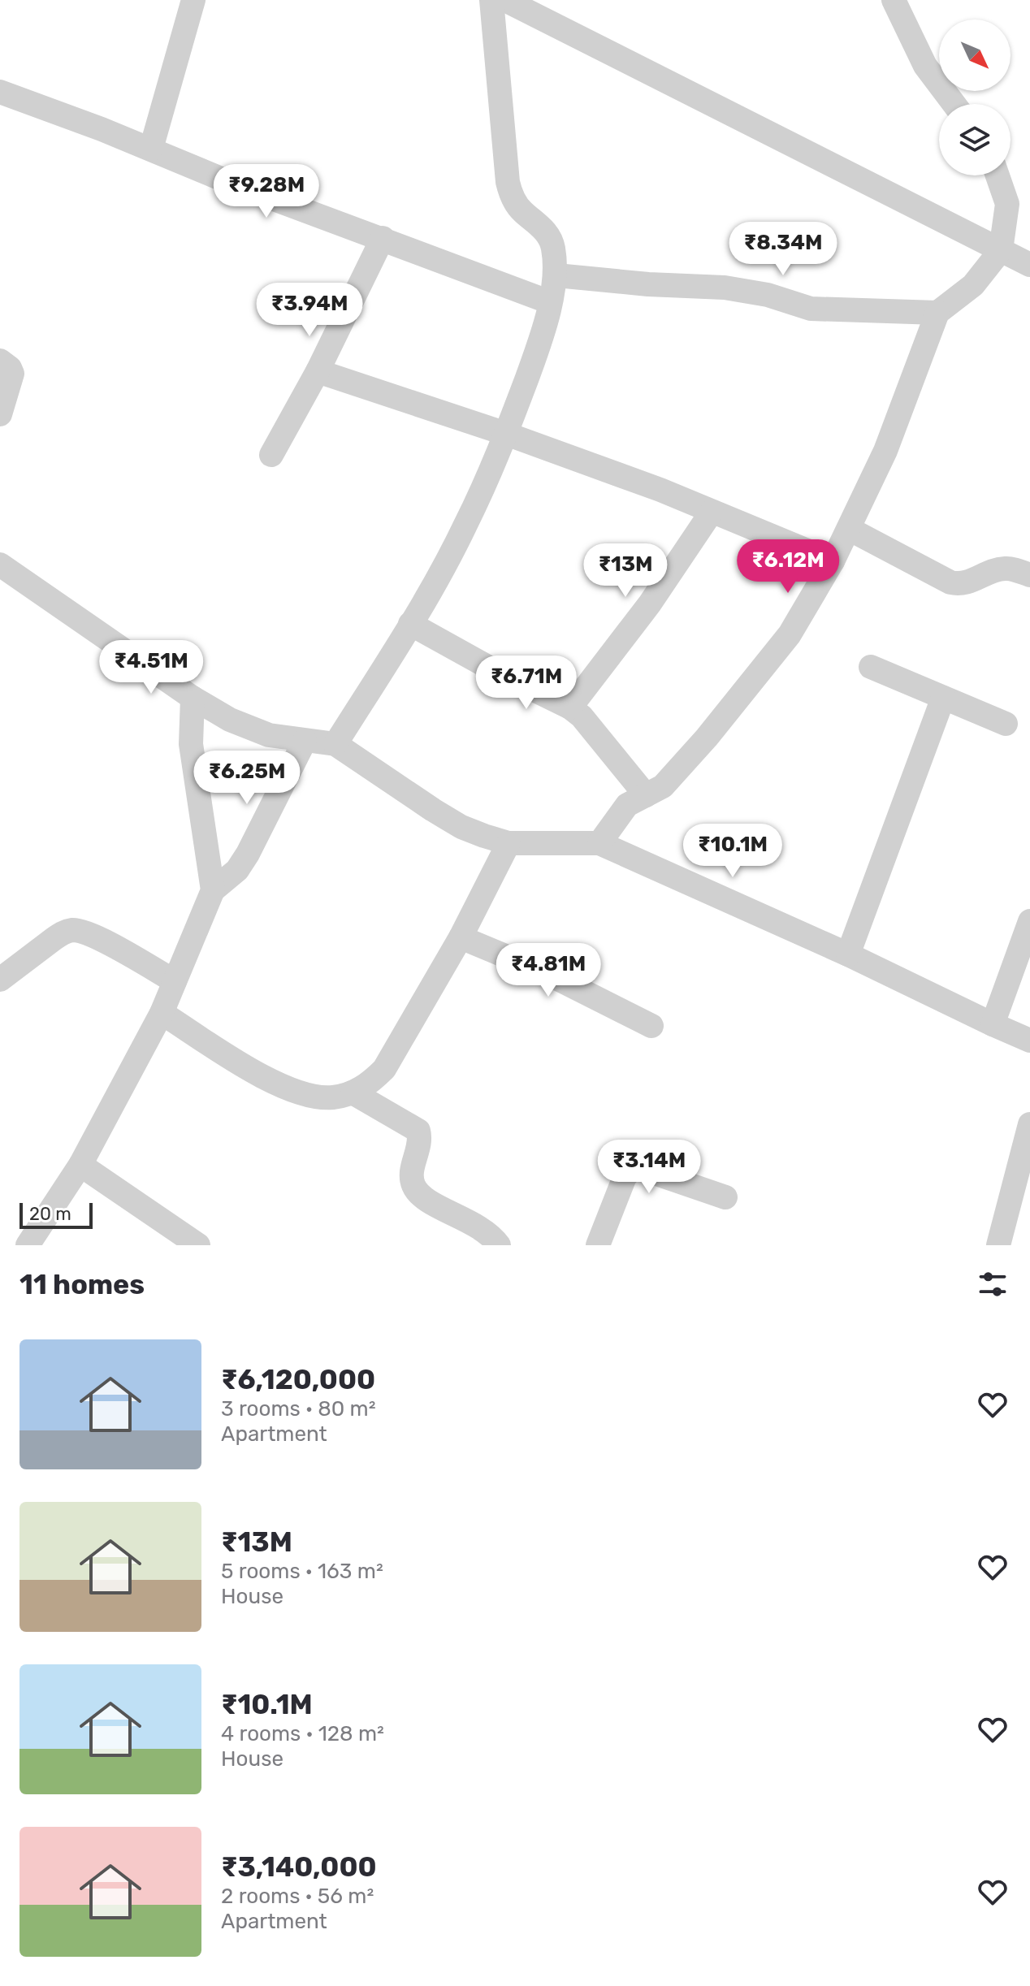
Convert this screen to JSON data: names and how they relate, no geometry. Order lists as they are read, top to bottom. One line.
{"scale_bar":"20 m","north":"bottom right","page":{"price":["₹9.28M","₹8.34M","₹3.94M","₹6.12M","₹13M","₹4.51M","₹6.71M","₹6.25M","₹10.1M","₹4.81M","₹3.14M"],"scale":"20 m","heading":"11 homes","list":[{"name":"₹6,120,000","note":"3 rooms · 80 m² · Apartment"},{"name":"₹13M","note":"5 rooms · 163 m² · House"},{"name":"₹10.1M","note":"4 rooms · 128 m² · House"},{"name":"₹3,140,000","note":"2 rooms · 56 m² · Apartment"}]}}
